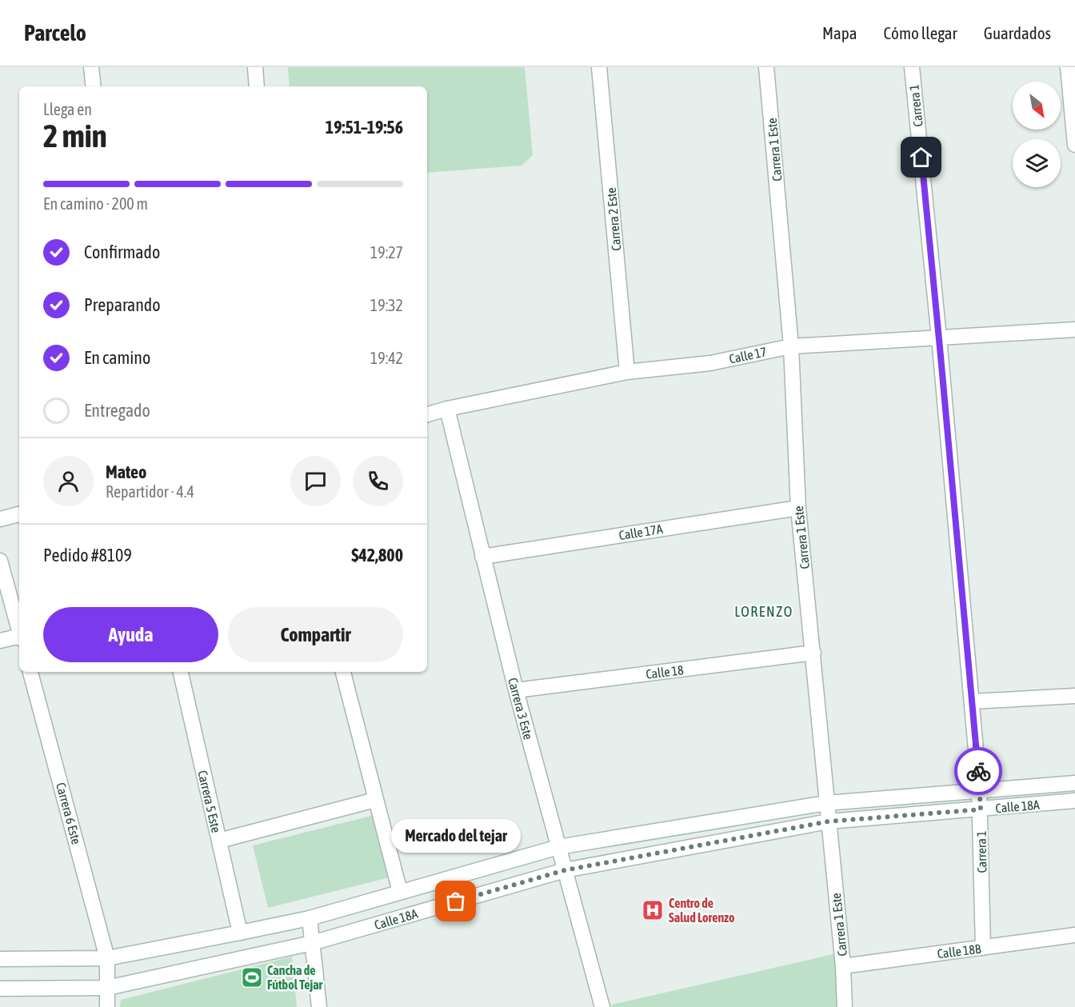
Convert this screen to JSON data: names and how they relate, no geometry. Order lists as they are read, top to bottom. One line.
{"streets":{"street":["Carrera 1","Carrera 1 Este","Carrera 2 Este","Calle 17","Calle 17A","Calle 18","Carrera 3 Este","Carrera 5 Este","Calle 18A","Carrera 6 Este","Calle 18B"]},"crossings":[["Carrera 1","Calle 17"],["Carrera 1","Calle 18A"],["Carrera 1","Calle 18B"],["Carrera 1 Este","Calle 17"],["Carrera 1 Este","Calle 17A"],["Carrera 1 Este","Calle 18"],["Carrera 1 Este","Calle 18A"],["Carrera 1 Este","Calle 18B"],["Carrera 2 Este","Calle 17"],["Calle 17","Carrera 3 Este"],["Calle 17A","Carrera 3 Este"],["Calle 18","Carrera 3 Este"],["Carrera 3 Este","Calle 18A"],["Carrera 5 Este","Calle 18A"],["Calle 18A","Carrera 6 Este"]],"districts":["LORENZO"],"places":{"other":["Mercado del tejar"],"hospital":["Centro de Salud Lorenzo"],"sports":["Cancha de Fútbol Tejar"]},"north":"bottom right","page":{"header":"Parcelo","nav":["Mapa","Cómo llegar","Guardados"],"heading":["2 min","Llega en","19:51–19:56"],"panel":["Mateo","Repartidor · 4.4","Pedido #8109","$42,800"],"bar":"En camino · 200 m","list":[["Confirmado","19:27"],["Preparando","19:32"],["En camino","19:42"],"Entregado"],"buttons":["Ayuda","Compartir"],"bubble":"Mercado del tejar"}}
